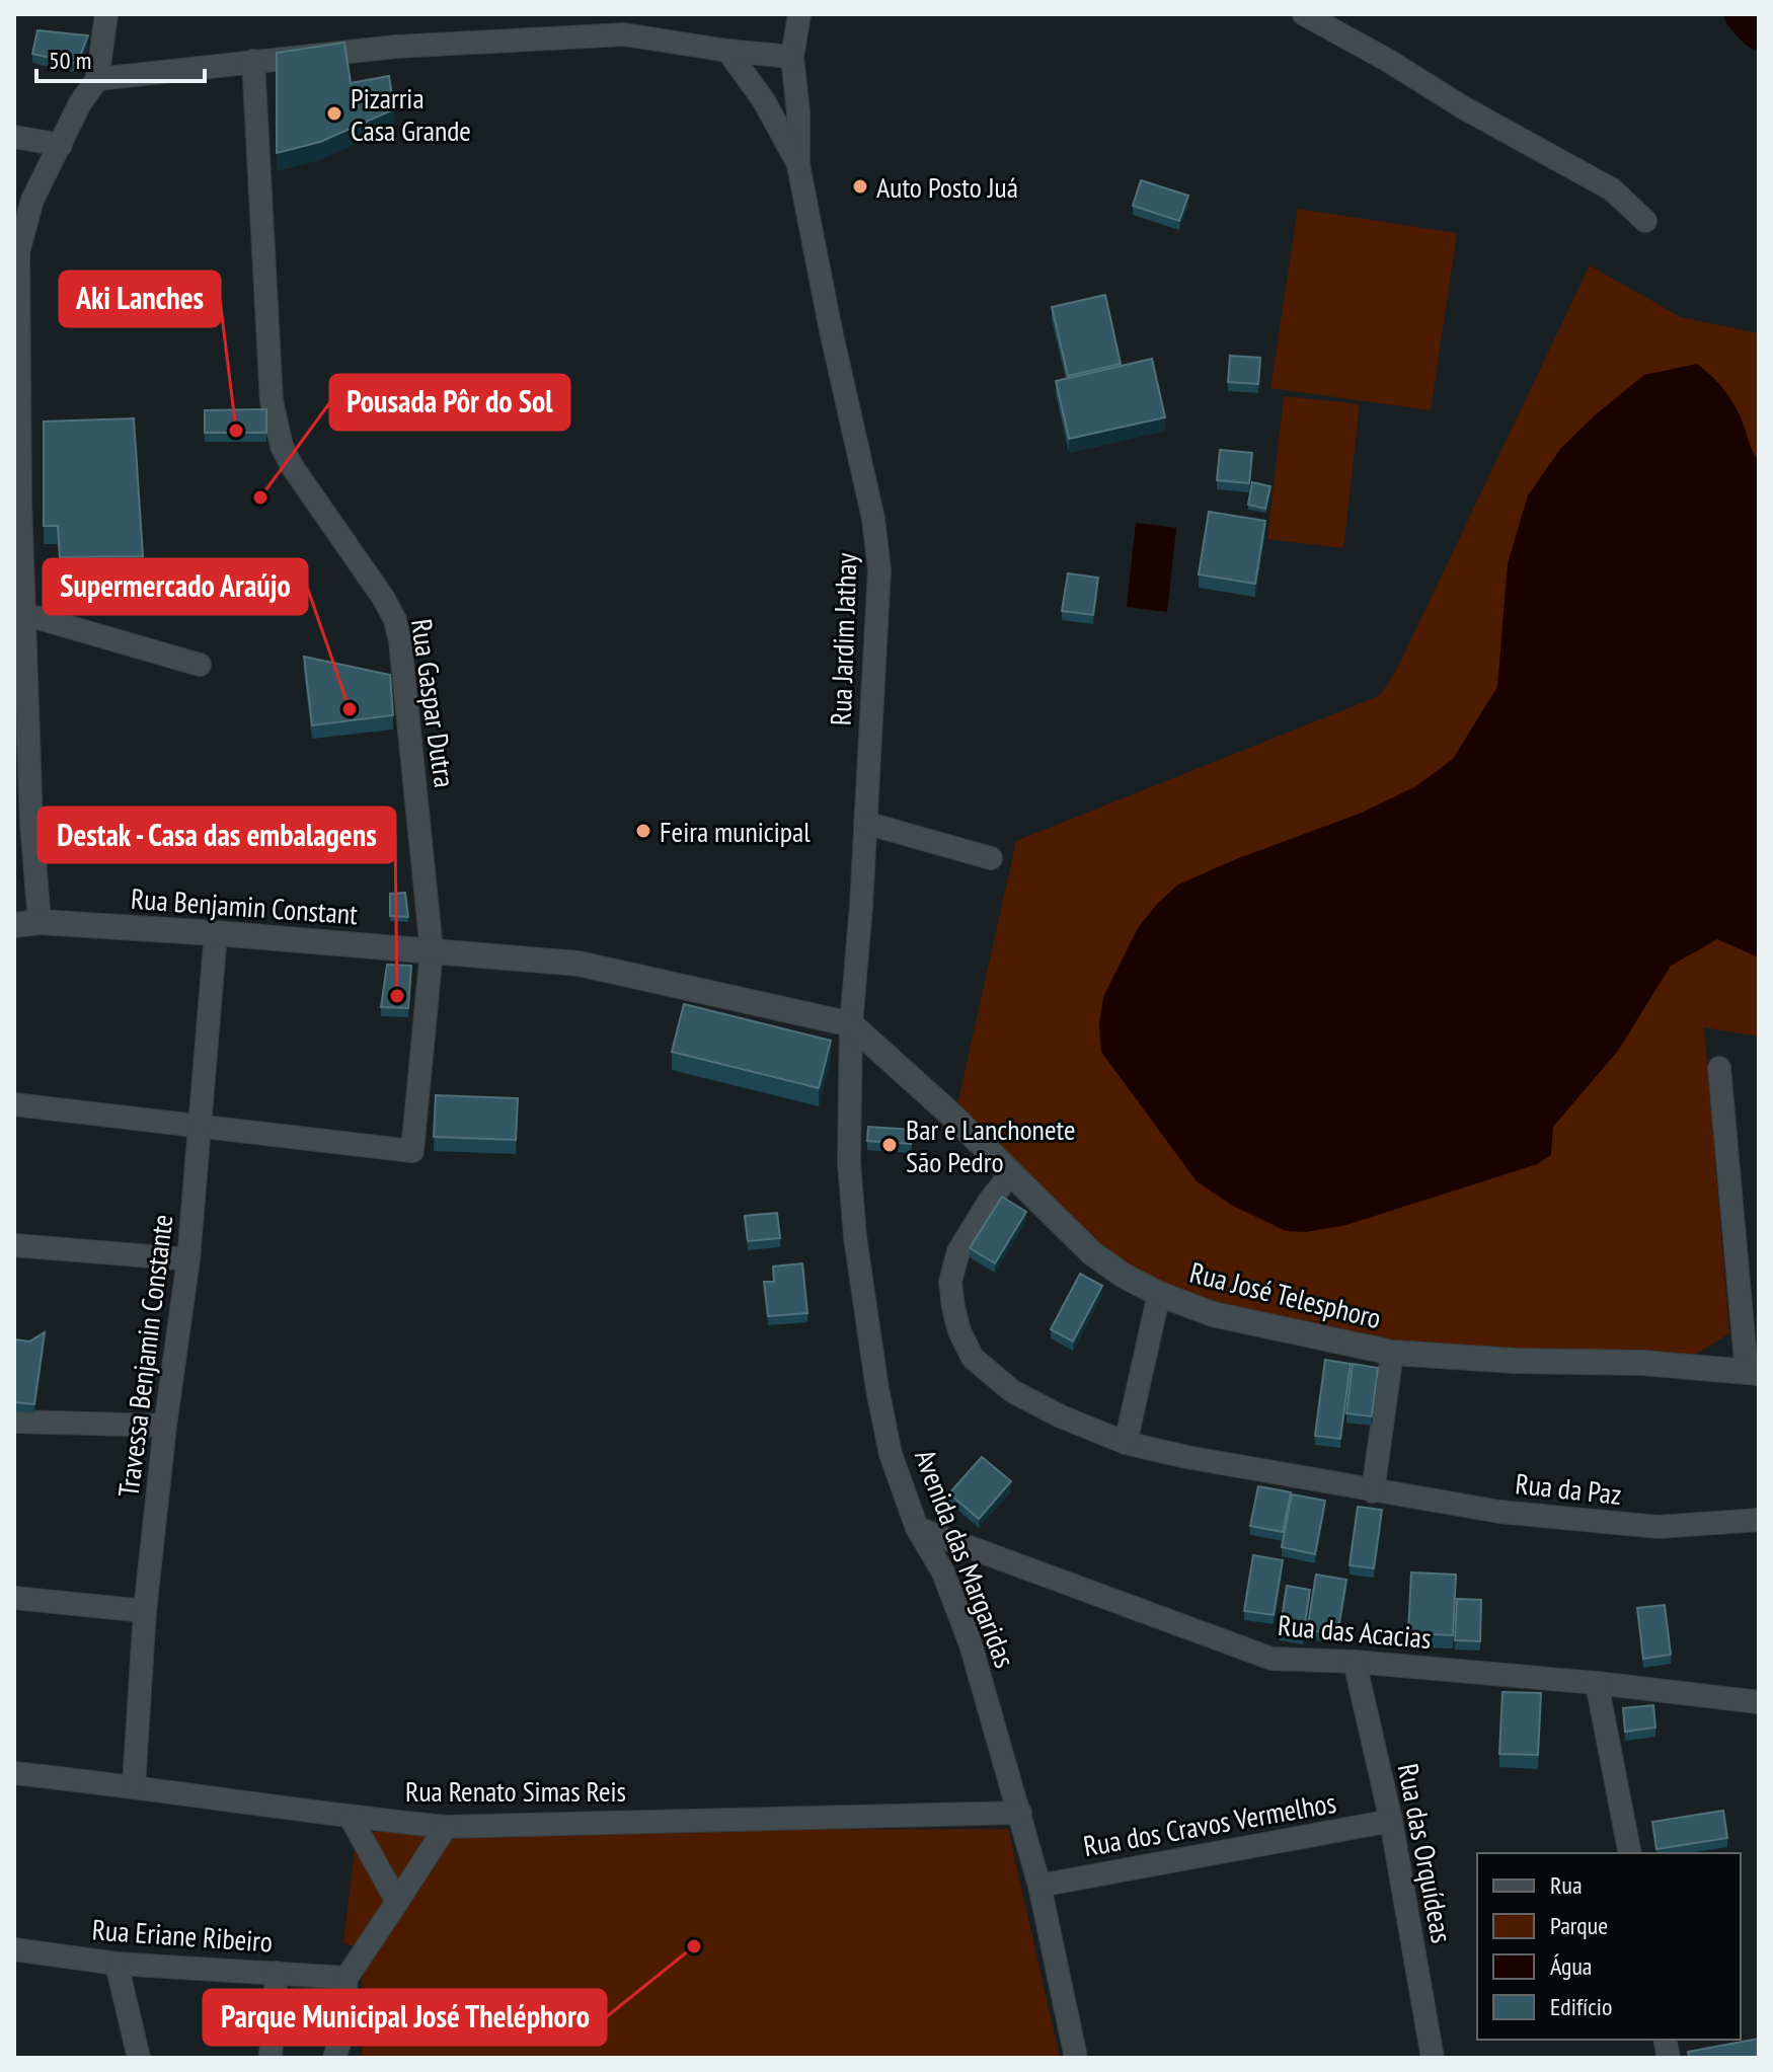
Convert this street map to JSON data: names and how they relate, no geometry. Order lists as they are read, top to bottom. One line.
{"streets":{"street":["Rua Jardim Jathay","Rua Gaspar Dutra","Rua Benjamin Constant","Rua José Telesphoro","Travessa Benjamin Constante","Rua da Paz","Avenida das Margaridas","Rua das Acacias","Rua Renato Simas Reis","Rua dos Cravos Vermelhos","Rua das Orquídeas","Rua Eriane Ribeiro"]},"crossings":[["Rua Jardim Jathay","Rua Benjamin Constant"],["Rua Jardim Jathay","Rua José Telesphoro"],["Rua Jardim Jathay","Avenida das Margaridas"],["Rua Gaspar Dutra","Rua Benjamin Constant"],["Rua Gaspar Dutra","Travessa Benjamin Constante"],["Rua Benjamin Constant","Rua José Telesphoro"],["Rua Benjamin Constant","Travessa Benjamin Constante"],["Rua Benjamin Constant","Avenida das Margaridas"],["Rua José Telesphoro","Rua da Paz"],["Rua José Telesphoro","Avenida das Margaridas"],["Travessa Benjamin Constante","Rua Renato Simas Reis"],["Avenida das Margaridas","Rua das Acacias"],["Avenida das Margaridas","Rua Renato Simas Reis"],["Avenida das Margaridas","Rua dos Cravos Vermelhos"],["Rua das Acacias","Rua das Orquídeas"],["Rua dos Cravos Vermelhos","Rua das Orquídeas"]],"places":["Pizarria Casa Grande","Auto Posto Juá","Aki Lanches","Pousada Pôr do Sol","Supermercado Araújo","Feira municipal","Destak - Casa das embalagens","Bar e Lanchonete São Pedro","Parque Municipal José Theléphoro"],"legend":["Rua","Parque","Água","Edifício"],"scale_bar":"50 m"}
